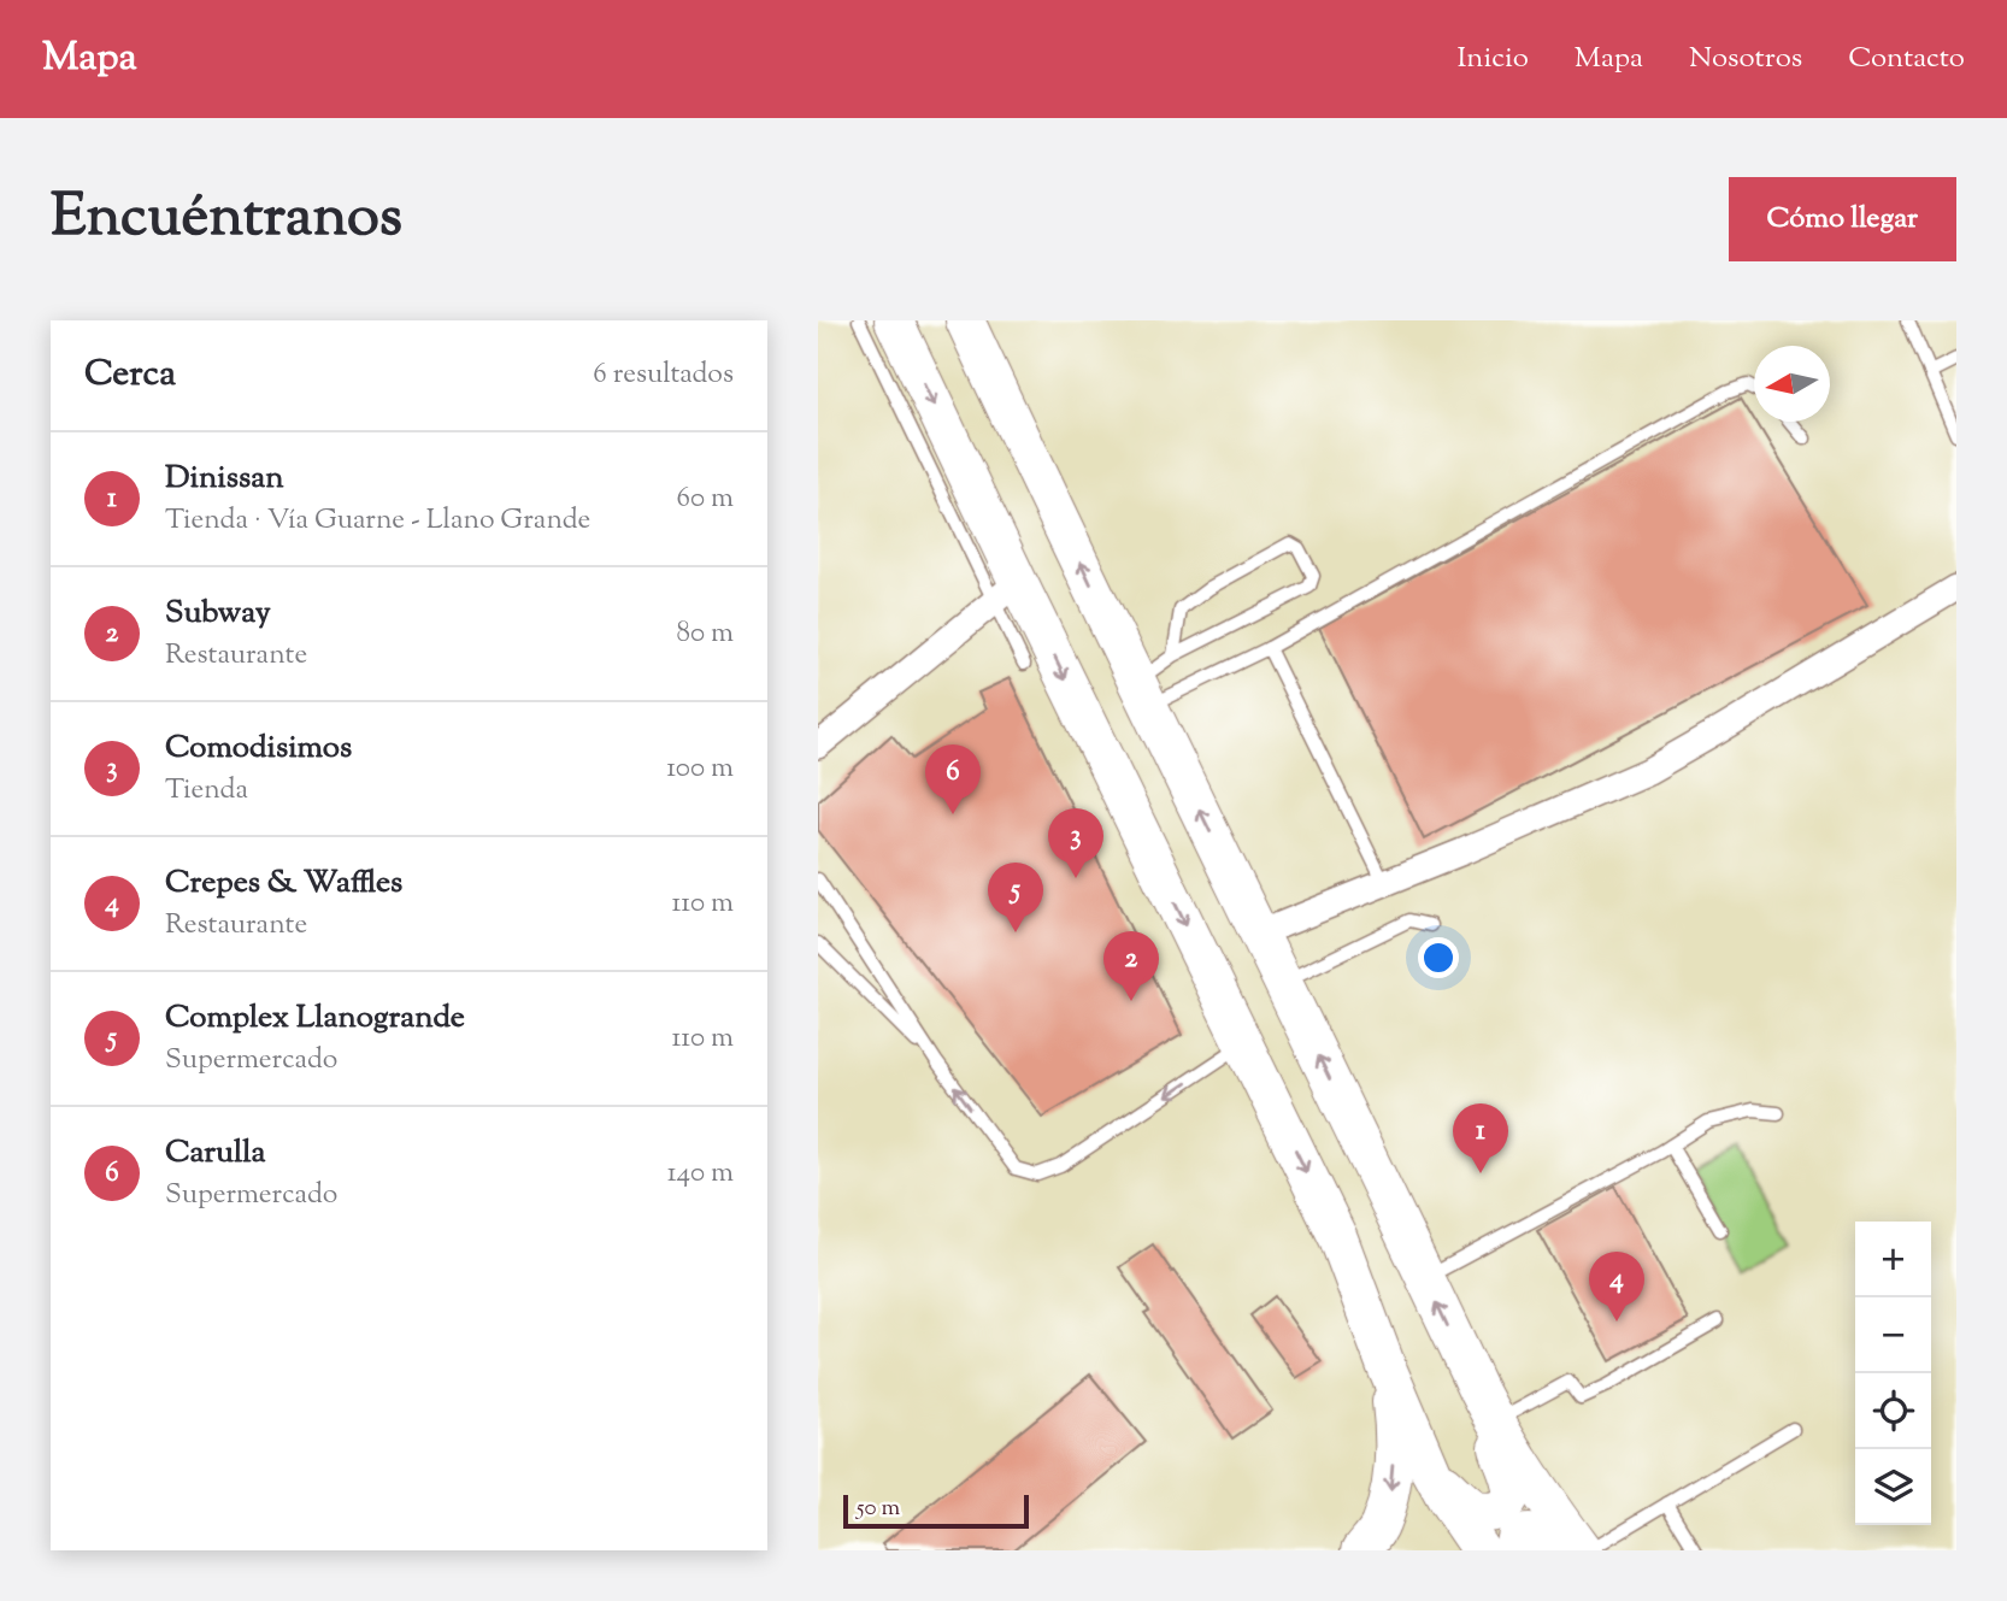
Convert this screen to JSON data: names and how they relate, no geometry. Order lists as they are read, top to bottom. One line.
{"scale_bar":"50 m","north":"left","page":{"header":"Mapa","nav":["Inicio","Mapa","Nosotros","Contacto"],"title":"Encuéntranos","buttons":"Cómo llegar","heading":["Cerca","6 resultados"],"list":[{"mark":"1","name":"Dinissan","note":"Tienda · Vía Guarne - Llano Grande","value":"60 m"},{"mark":"2","name":"Subway","note":"Restaurante","value":"80 m"},{"mark":"3","name":"Comodisimos","note":"Tienda","value":"100 m"},{"mark":"4","name":"Crepes & Waffles","note":"Restaurante","value":"110 m"},{"mark":"5","name":"Complex Llanogrande","note":"Supermercado","value":"110 m"},{"mark":"6","name":"Carulla","note":"Supermercado","value":"140 m"}],"pins":["6","3","5","2","1","4"],"map_buttons":["+","−"],"scale":"50 m"}}
